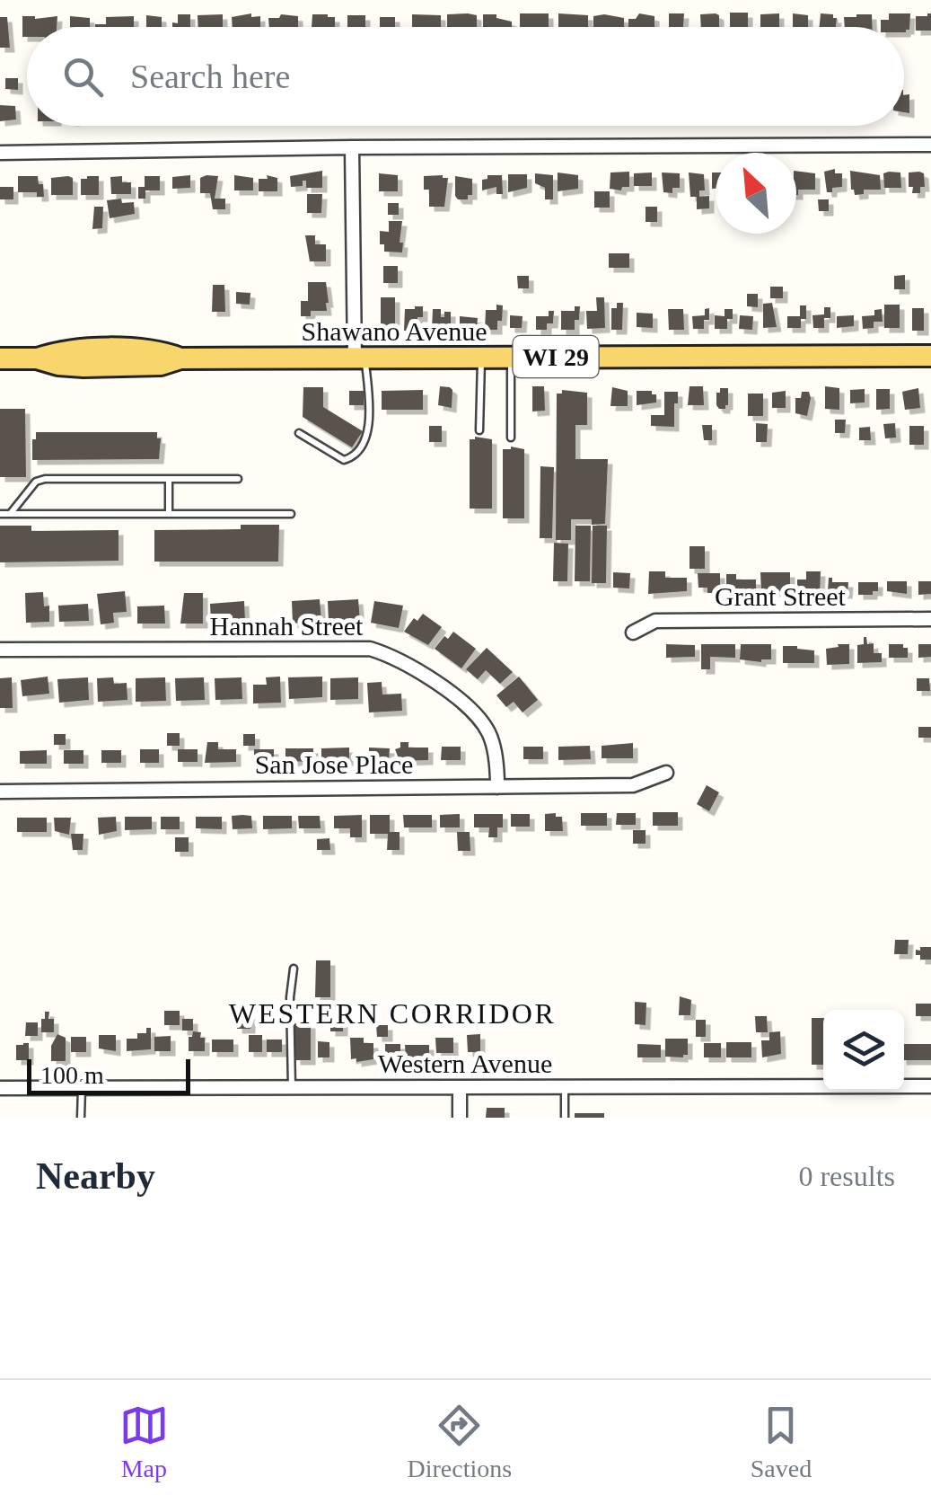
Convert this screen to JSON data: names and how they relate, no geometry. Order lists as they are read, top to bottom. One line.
{"streets":{"main road":["Shawano Avenue","WI 29"],"street":["Grant Street","Hannah Street","San Jose Place","Western Avenue"]},"crossings":[["Hannah Street","San Jose Place"]],"districts":["WESTERN CORRIDOR"],"scale_bar":"100 m","north":"top left","page":{"search":"Search here","scale":"100 m","heading":["Nearby","0 results"],"nav":["Map","Directions","Saved"]}}
